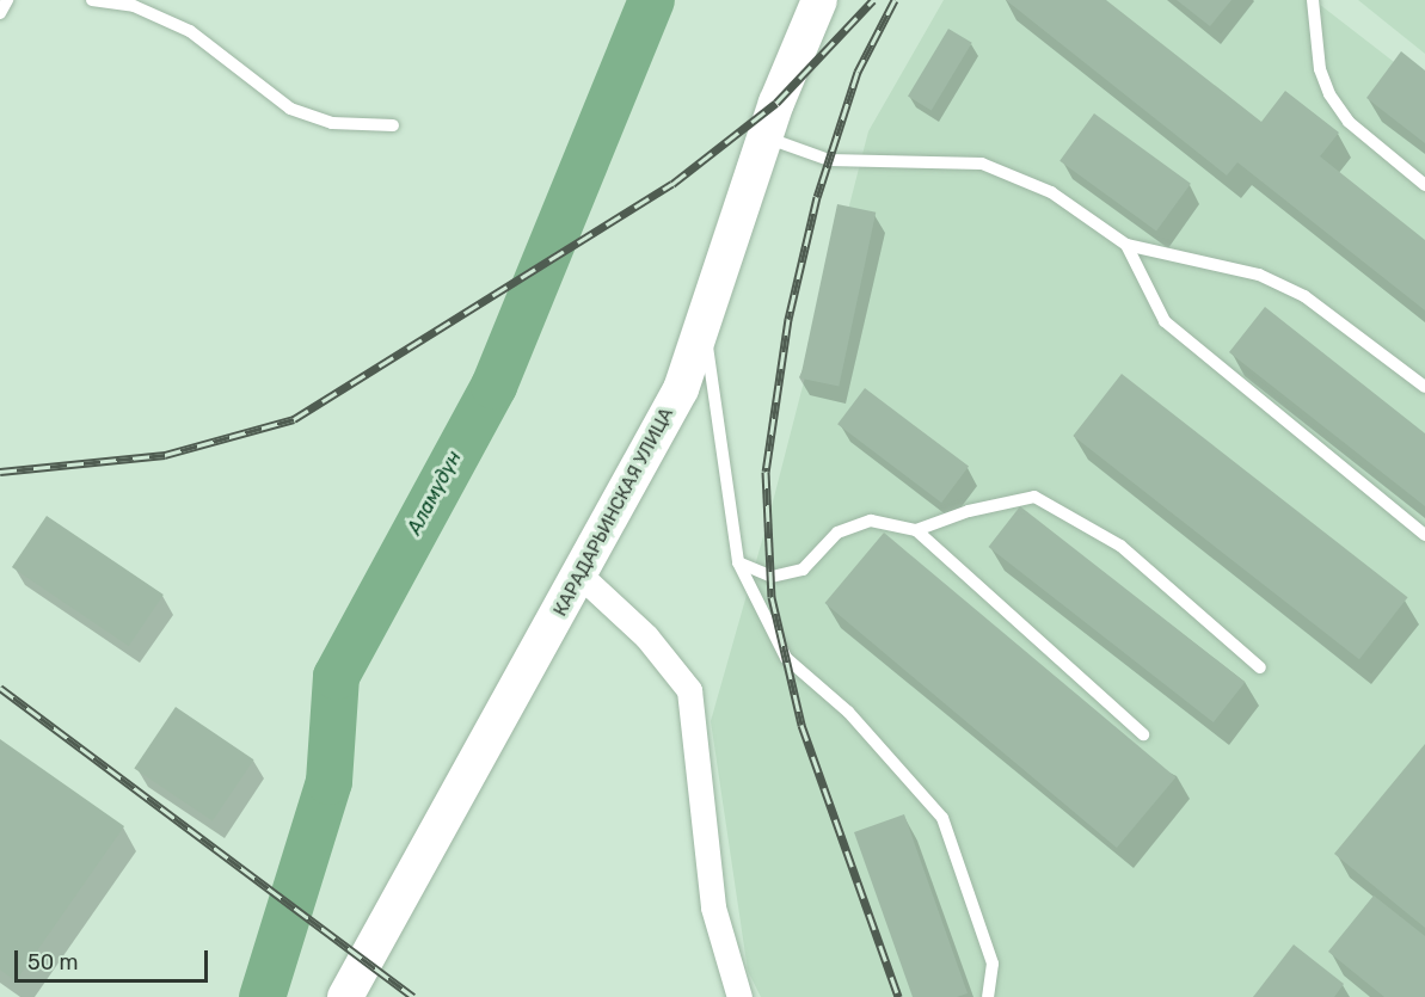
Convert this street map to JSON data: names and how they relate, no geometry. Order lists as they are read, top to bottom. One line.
{"streets":{"street":["КАРАДАРЬИНСКАЯ УЛИЦА"]},"water":["Аламүдүн"],"scale_bar":"50 m"}
